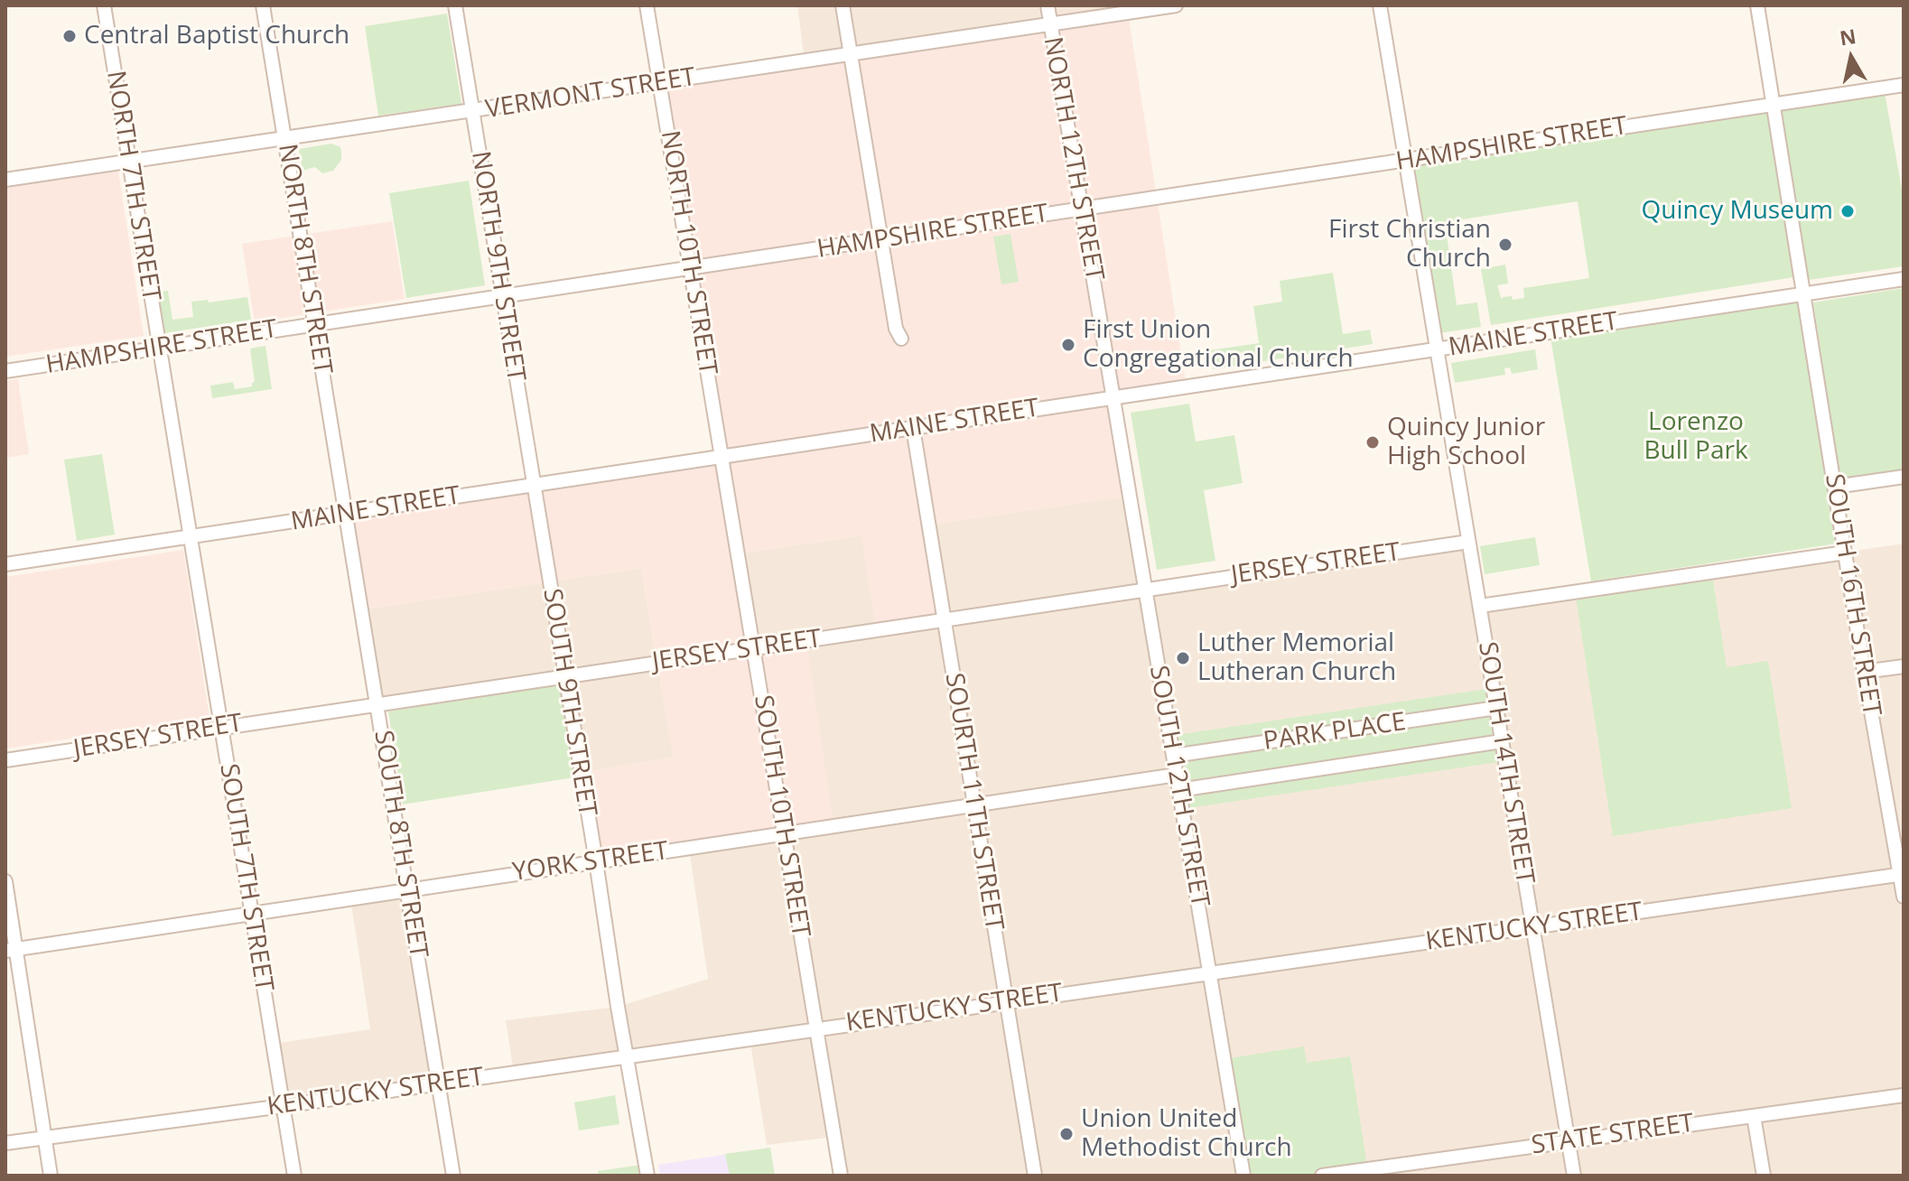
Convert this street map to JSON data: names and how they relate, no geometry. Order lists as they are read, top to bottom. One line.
{"streets":{"street":["VERMONT STREET","HAMPSHIRE STREET","NORTH 12TH STREET","NORTH 7TH STREET","NORTH 10TH STREET","NORTH 8TH STREET","NORTH 9TH STREET","MAINE STREET","JERSEY STREET","SOUTH 16TH STREET","SOUTH 9TH STREET","PARK PLACE","SOUTH 14TH STREET","SOUTH 12TH STREET","SOURTH 11TH STREET","SOUTH 10TH STREET","SOUTH 8TH STREET","YORK STREET","SOUTH 7TH STREET","KENTUCKY STREET","STATE STREET"]},"crossings":[["VERMONT STREET","NORTH 12TH STREET"],["VERMONT STREET","NORTH 7TH STREET"],["VERMONT STREET","NORTH 10TH STREET"],["VERMONT STREET","NORTH 8TH STREET"],["VERMONT STREET","NORTH 9TH STREET"],["HAMPSHIRE STREET","NORTH 12TH STREET"],["HAMPSHIRE STREET","NORTH 7TH STREET"],["HAMPSHIRE STREET","NORTH 10TH STREET"],["HAMPSHIRE STREET","NORTH 8TH STREET"],["HAMPSHIRE STREET","NORTH 9TH STREET"],["HAMPSHIRE STREET","SOUTH 16TH STREET"],["HAMPSHIRE STREET","SOUTH 14TH STREET"],["NORTH 12TH STREET","MAINE STREET"],["NORTH 12TH STREET","SOUTH 12TH STREET"],["NORTH 7TH STREET","MAINE STREET"],["NORTH 7TH STREET","SOUTH 7TH STREET"],["NORTH 10TH STREET","MAINE STREET"],["NORTH 10TH STREET","SOUTH 10TH STREET"],["NORTH 8TH STREET","MAINE STREET"],["NORTH 8TH STREET","SOUTH 8TH STREET"],["NORTH 9TH STREET","MAINE STREET"],["NORTH 9TH STREET","SOUTH 9TH STREET"],["MAINE STREET","SOUTH 16TH STREET"],["MAINE STREET","SOUTH 9TH STREET"],["MAINE STREET","SOUTH 14TH STREET"],["MAINE STREET","SOUTH 12TH STREET"],["MAINE STREET","SOURTH 11TH STREET"],["MAINE STREET","SOUTH 10TH STREET"],["MAINE STREET","SOUTH 8TH STREET"],["MAINE STREET","SOUTH 7TH STREET"],["JERSEY STREET","SOUTH 9TH STREET"],["JERSEY STREET","SOUTH 14TH STREET"],["JERSEY STREET","SOUTH 12TH STREET"],["JERSEY STREET","SOURTH 11TH STREET"],["JERSEY STREET","SOUTH 10TH STREET"],["JERSEY STREET","SOUTH 8TH STREET"],["JERSEY STREET","SOUTH 7TH STREET"],["SOUTH 16TH STREET","KENTUCKY STREET"],["SOUTH 9TH STREET","YORK STREET"],["SOUTH 9TH STREET","KENTUCKY STREET"],["PARK PLACE","SOUTH 14TH STREET"],["PARK PLACE","SOUTH 12TH STREET"],["SOUTH 14TH STREET","KENTUCKY STREET"],["SOUTH 14TH STREET","STATE STREET"],["SOUTH 12TH STREET","YORK STREET"],["SOUTH 12TH STREET","KENTUCKY STREET"],["SOURTH 11TH STREET","YORK STREET"],["SOURTH 11TH STREET","KENTUCKY STREET"],["SOUTH 10TH STREET","YORK STREET"],["SOUTH 10TH STREET","KENTUCKY STREET"],["SOUTH 8TH STREET","YORK STREET"],["SOUTH 8TH STREET","KENTUCKY STREET"],["YORK STREET","SOUTH 7TH STREET"],["SOUTH 7TH STREET","KENTUCKY STREET"]],"parks":["Lorenzo Bull Park"],"places":["Central Baptist Church","Quincy Museum","First Christian Church","First Union Congregational Church","Quincy Junior High School","Luther Memorial Lutheran Church","Union United Methodist Church"],"north":"top"}
